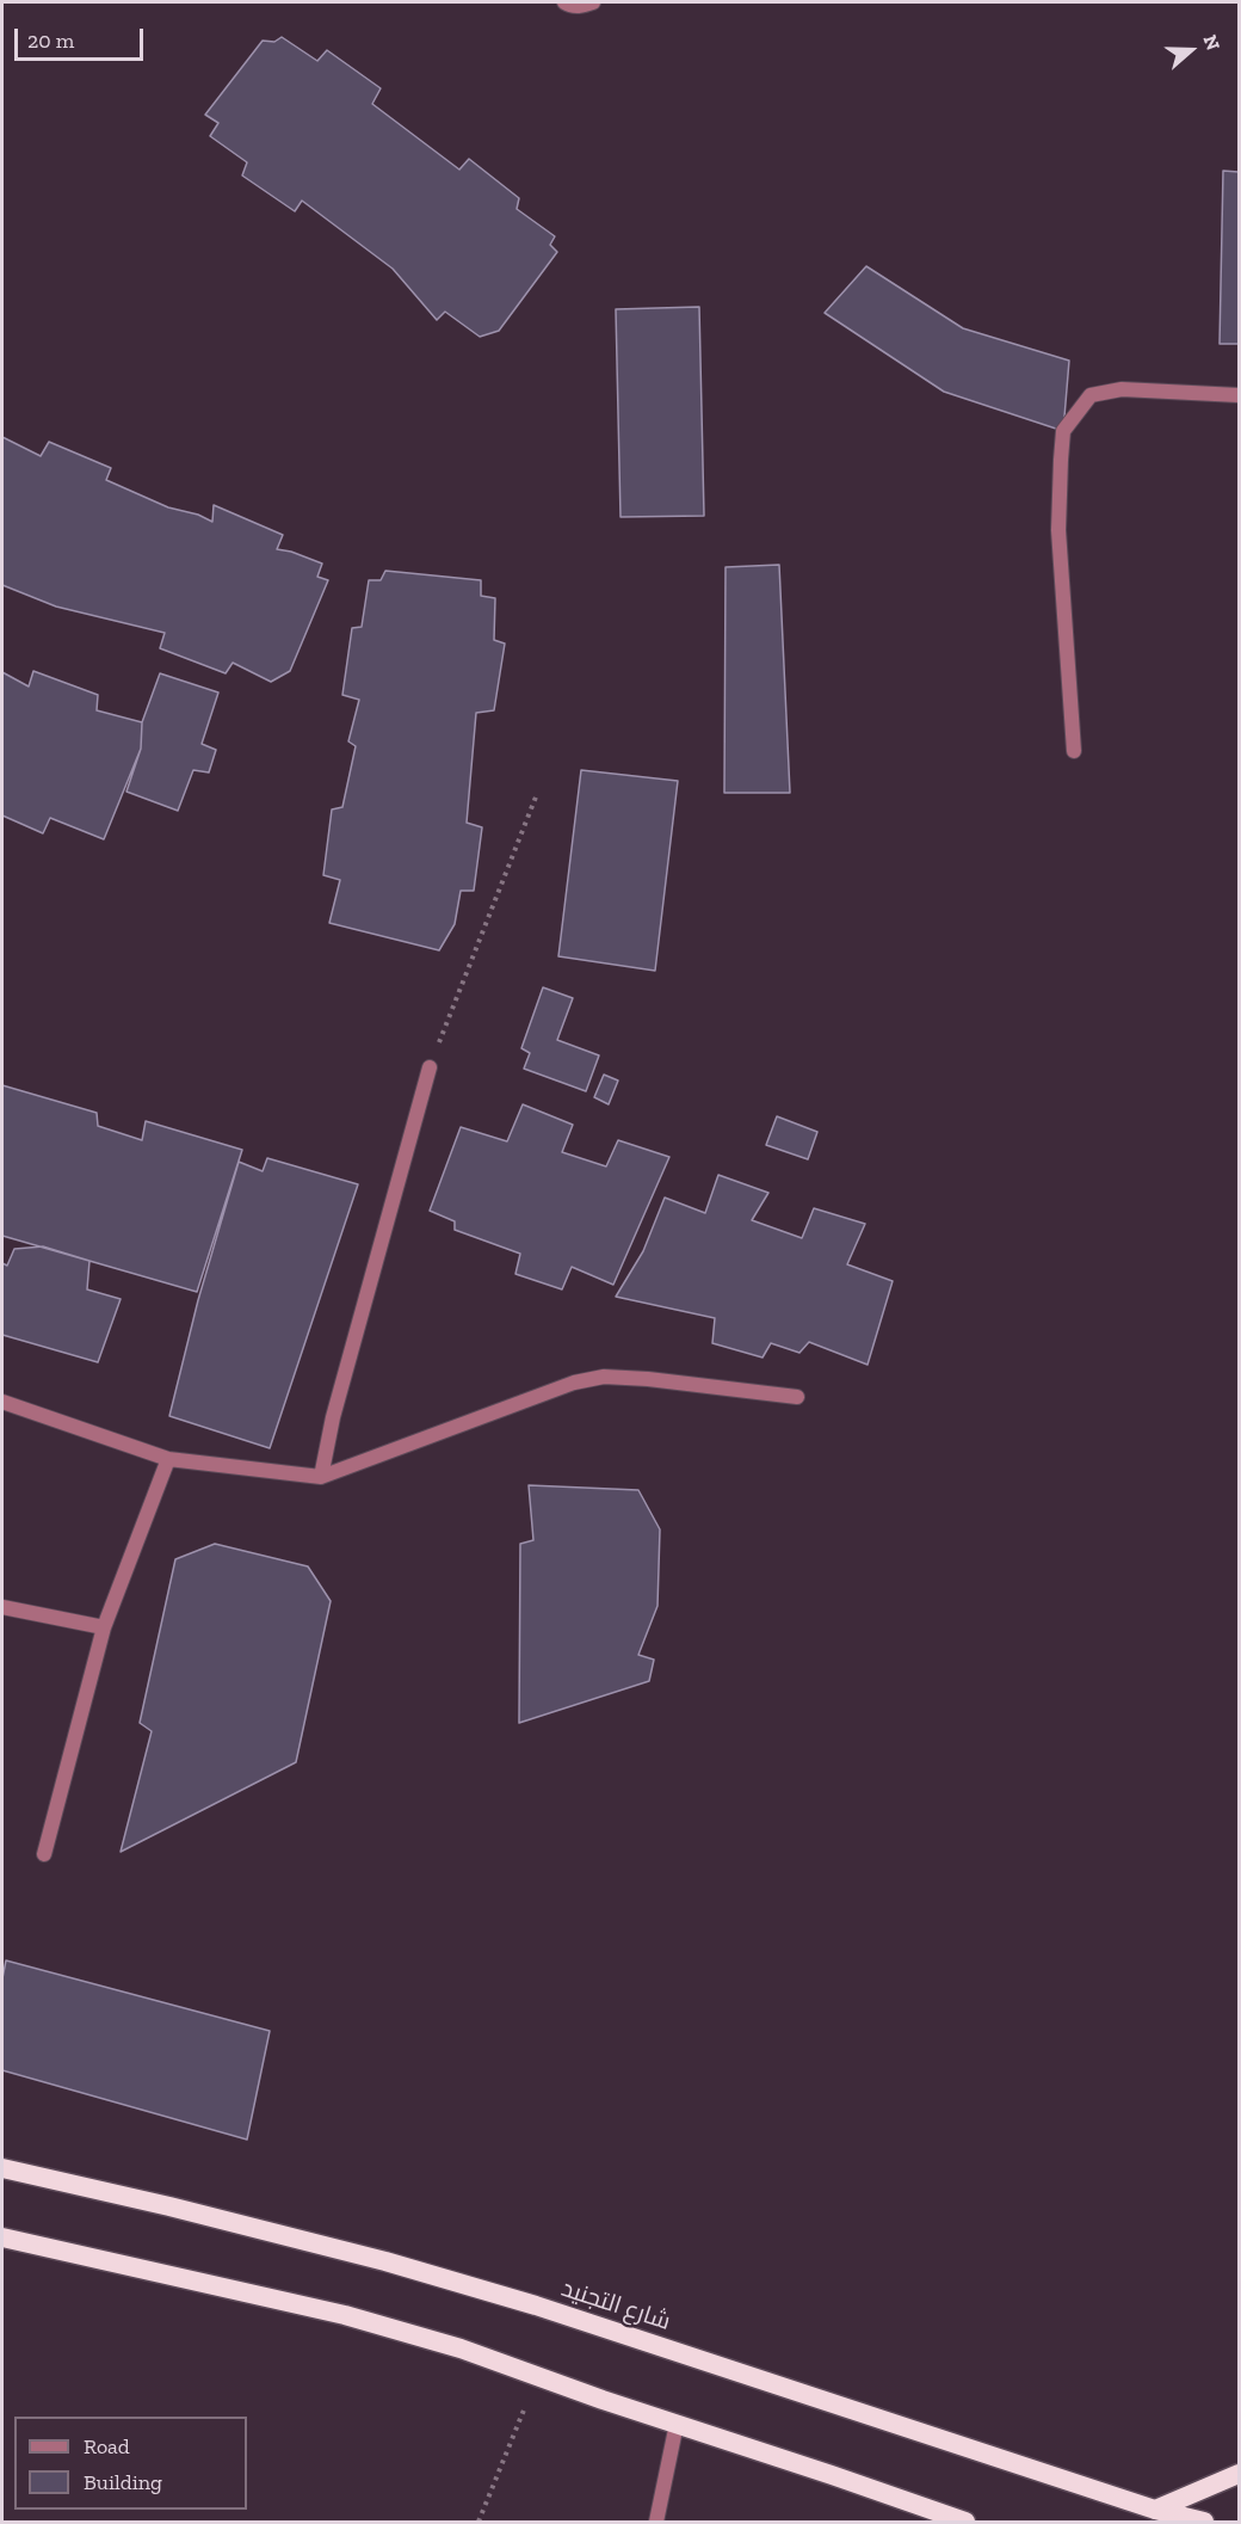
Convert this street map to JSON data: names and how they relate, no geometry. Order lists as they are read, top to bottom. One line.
{"streets":{"highway":["شارع التجنيد"]},"legend":["Road","Building"],"scale_bar":"20 m","north":"right"}
